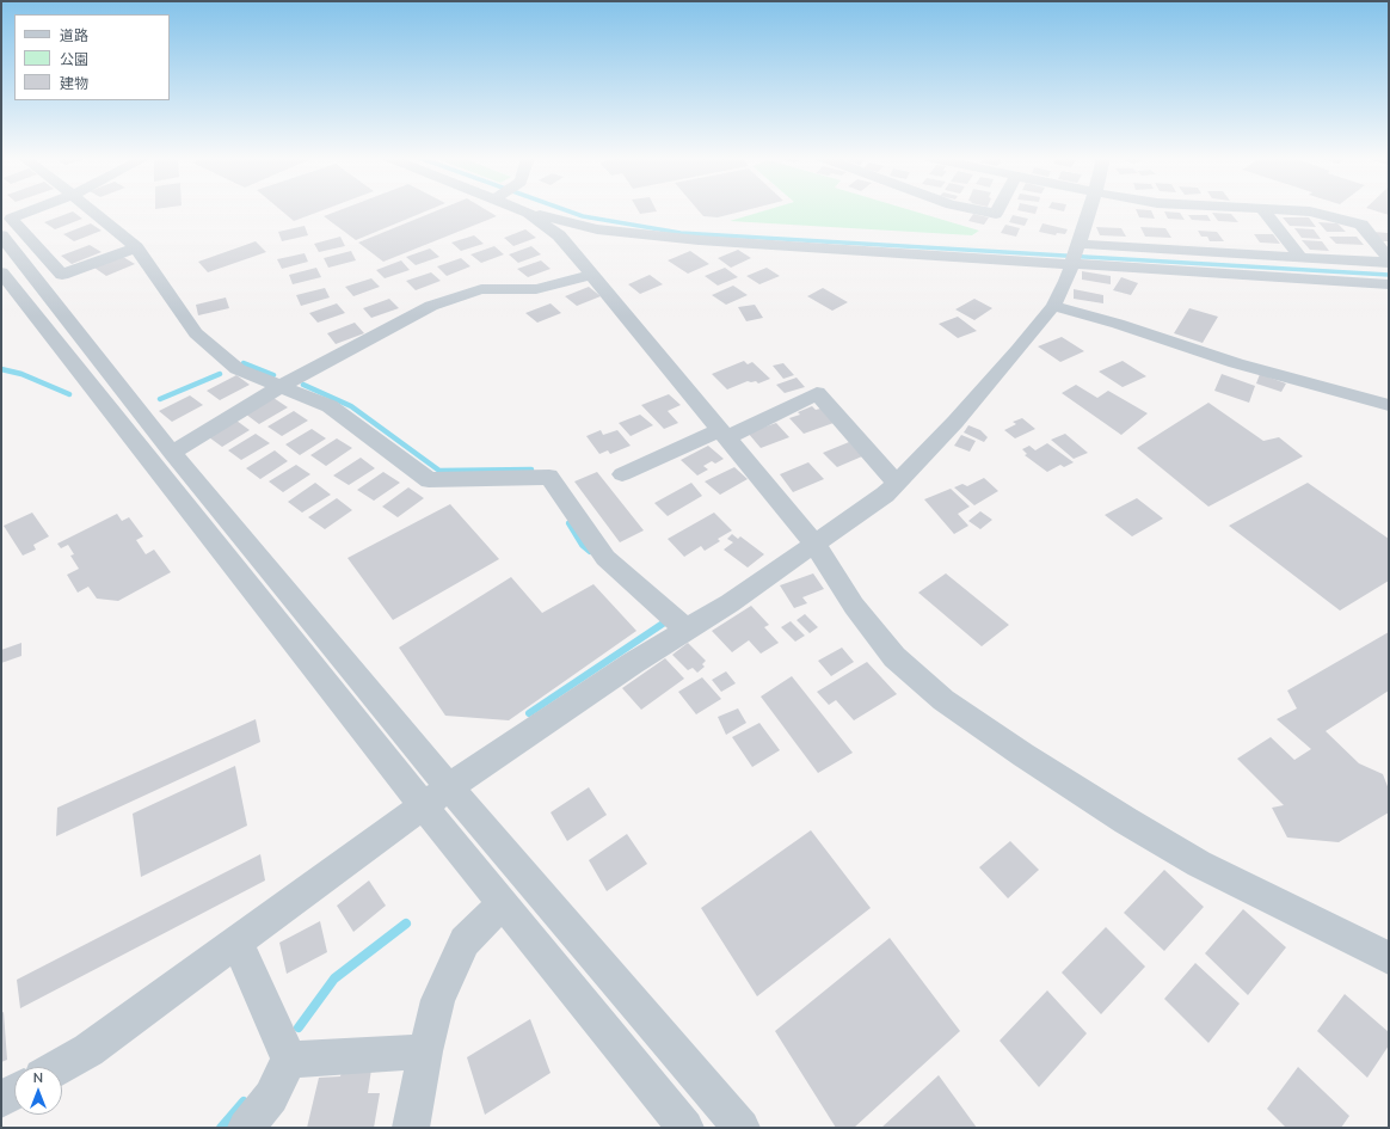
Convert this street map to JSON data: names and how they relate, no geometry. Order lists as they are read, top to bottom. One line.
{"legend":["道路","公園","建物"],"north":"top"}
